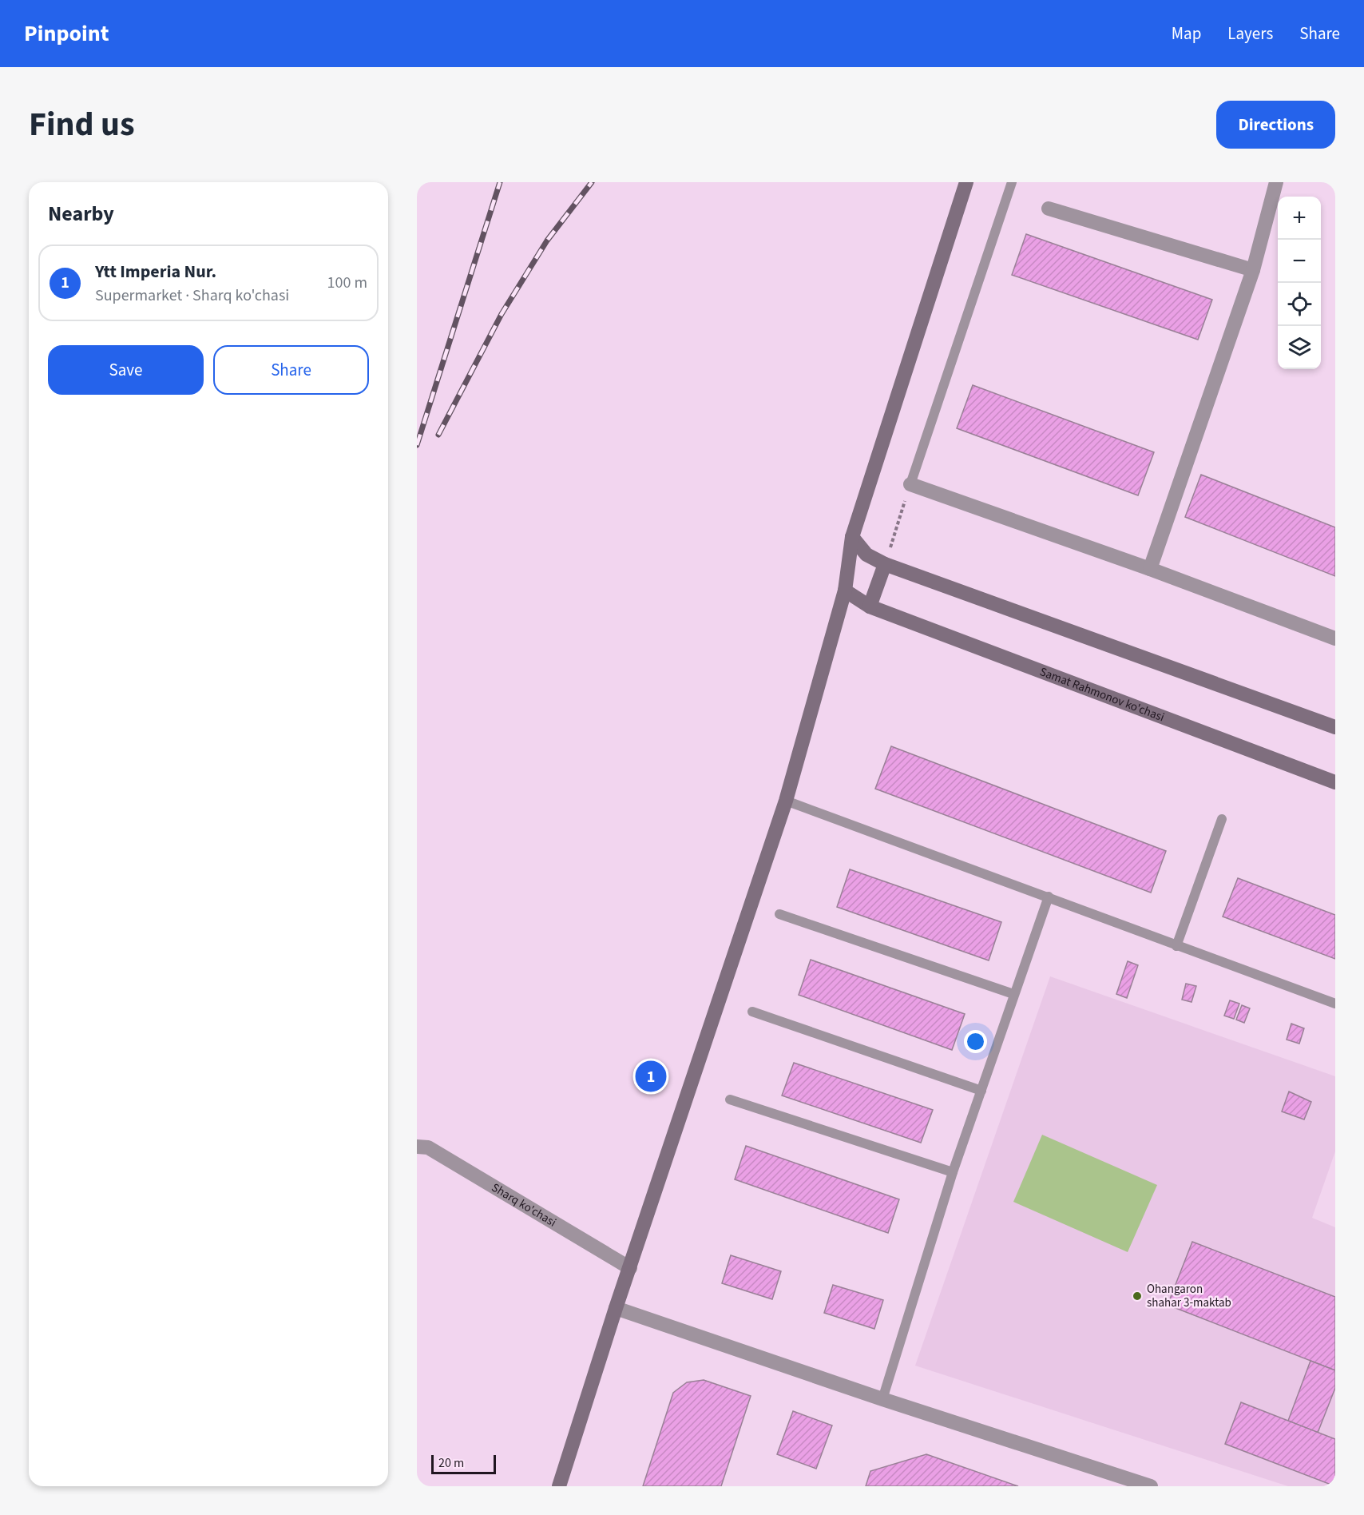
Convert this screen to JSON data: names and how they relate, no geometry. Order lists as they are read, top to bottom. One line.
{"streets":{"main road":["Samat Rahmonov ko'chasi"],"street":["Sharq ko'chasi"]},"places":["Ohangaron shahar 3-maktab"],"scale_bar":"20 m","page":{"header":"Pinpoint","nav":["Map","Layers","Share"],"title":"Find us","buttons":["Directions",["Save","Share"]],"heading":"Nearby","map_buttons":["+","−"],"list":[{"mark":"1","name":"Ytt Imperia Nur.","note":"Supermarket · Sharq ko'chasi","value":"100 m"}],"pins":"1","scale":"20 m"}}
